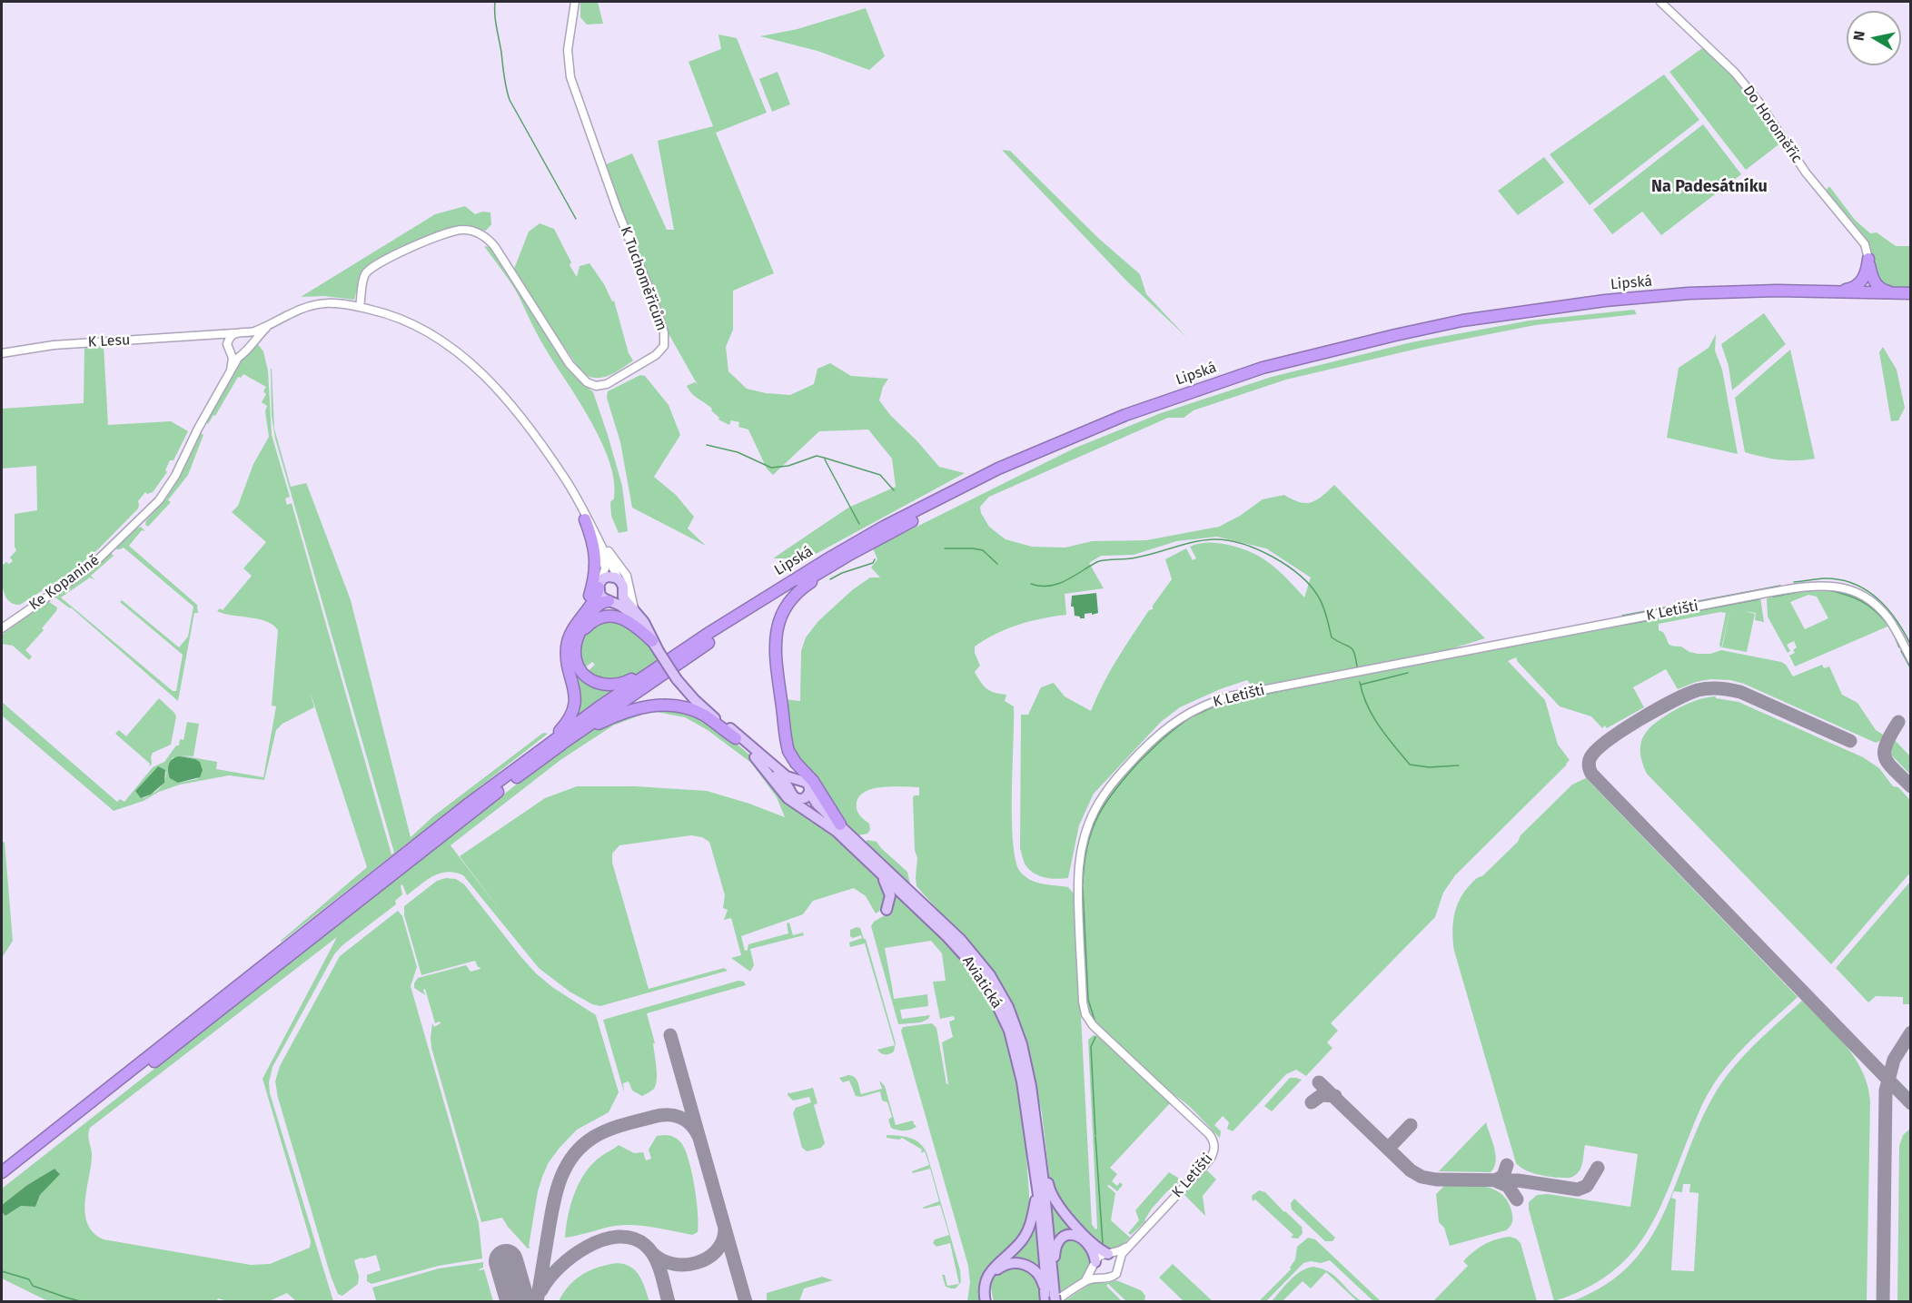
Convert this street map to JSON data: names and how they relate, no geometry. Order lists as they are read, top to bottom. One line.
{"streets":{"highway":["Lipská"],"main road":["Aviatická"],"street":["Do Horoměřic","K Tuchoměřicům","K Lesu","Ke Kopanině","K Letišti"]},"crossings":[["K Lesu","Ke Kopanině"],["K Letišti","Aviatická"]],"districts":["Na Padesátníku"],"north":"left"}
